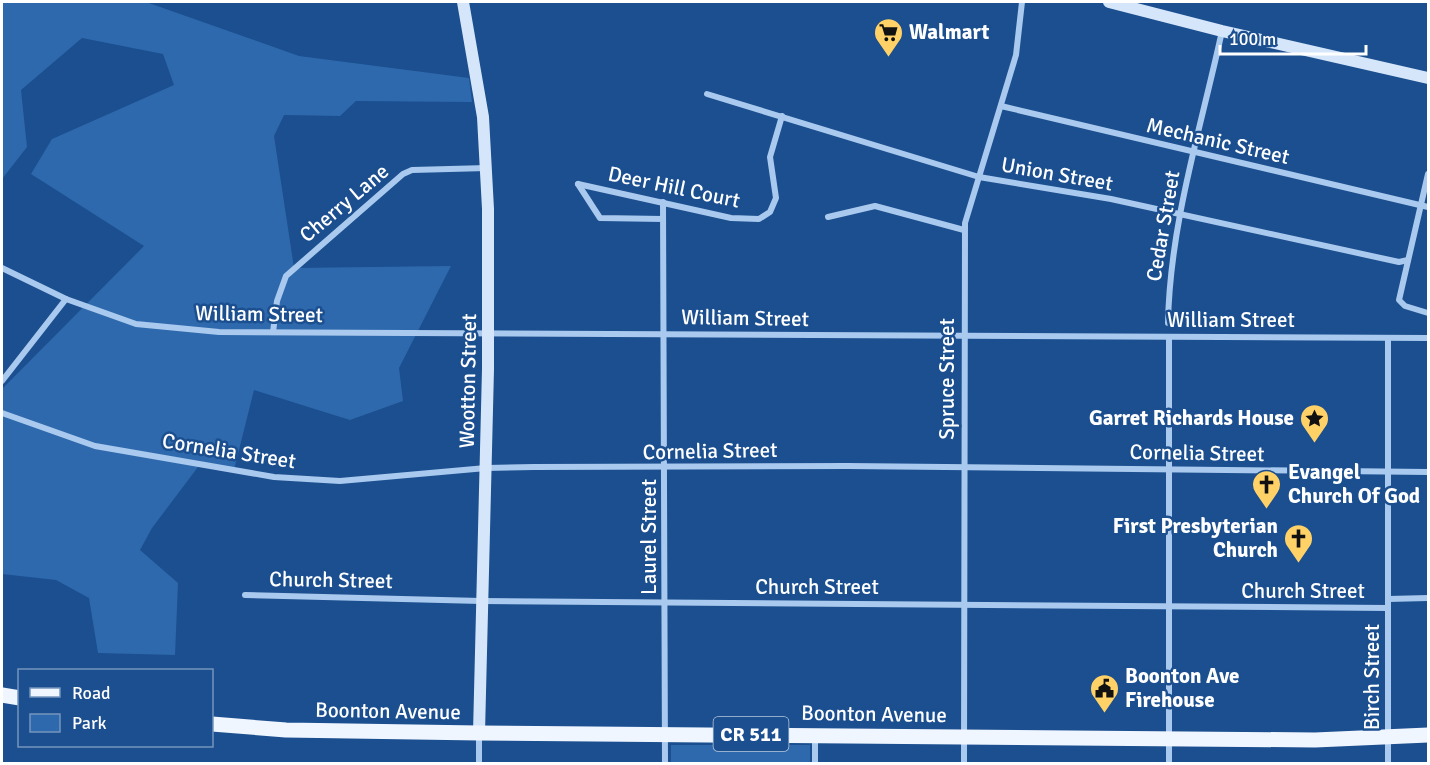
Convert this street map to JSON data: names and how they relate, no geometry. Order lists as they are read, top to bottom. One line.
{"streets":{"main road":["Boonton Avenue","CR 511"],"street":["Mechanic Street","Union Street","Deer Hill Court","Cherry Lane","Cedar Street","William Street","Spruce Street","Wootton Street","Cornelia Street","Laurel Street","Church Street","Birch Street"]},"crossings":[["Mechanic Street","Cedar Street"],["Mechanic Street","Spruce Street"],["Union Street","Deer Hill Court"],["Union Street","Cedar Street"],["Union Street","Spruce Street"],["Deer Hill Court","Laurel Street"],["Cherry Lane","William Street"],["Cherry Lane","Wootton Street"],["William Street","Spruce Street"],["William Street","Wootton Street"],["William Street","Laurel Street"],["William Street","Birch Street"],["Spruce Street","Cornelia Street"],["Spruce Street","Church Street"],["Spruce Street","Boonton Avenue"],["Wootton Street","Cornelia Street"],["Wootton Street","Church Street"],["Wootton Street","Boonton Avenue"],["Cornelia Street","Laurel Street"],["Cornelia Street","Birch Street"],["Laurel Street","Church Street"],["Laurel Street","Boonton Avenue"],["Church Street","Birch Street"],["Birch Street","Boonton Avenue"]],"places":{"supermarket":["Walmart"],"place":["Garret Richards House"],"church":["Evangel Church Of God","First Presbyterian Church"],"public building":["Boonton Ave Firehouse"]},"legend":["Road","Park"],"scale_bar":"100 m"}
